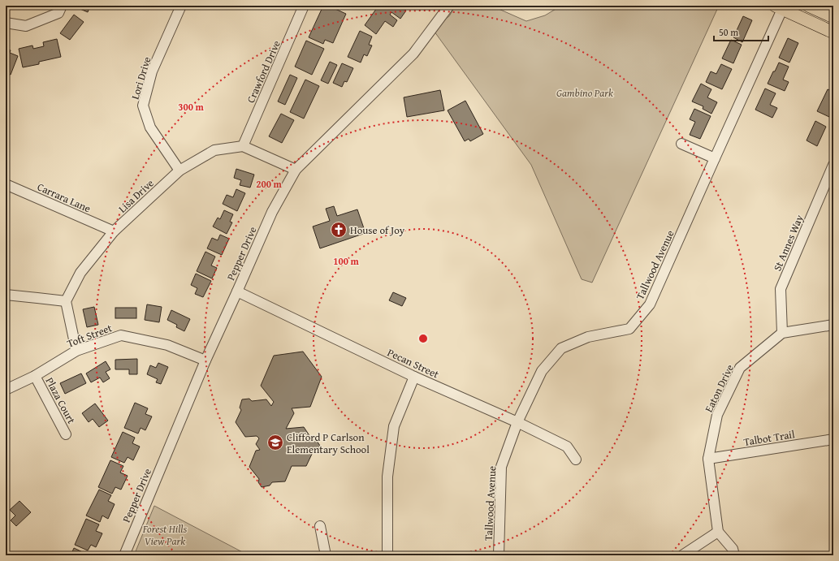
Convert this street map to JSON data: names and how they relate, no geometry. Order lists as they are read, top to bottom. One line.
{"streets":{"street":["Crawford Drive","Lori Drive","Lisa Drive","Carrara Lane","St Annes Way","Pepper Drive","Tallwood Avenue","Toft Street","Pecan Street","Eaton Drive","Plaza Court","Talbot Trail"]},"crossings":[["Crawford Drive","Lisa Drive"],["Lori Drive","Lisa Drive"],["Lisa Drive","Carrara Lane"],["St Annes Way","Eaton Drive"],["Pepper Drive","Toft Street"],["Pepper Drive","Pecan Street"],["Tallwood Avenue","Pecan Street"],["Toft Street","Plaza Court"],["Eaton Drive","Talbot Trail"]],"parks":["Gambino Park","Forest Hills View Park"],"places":{"church":["House of Joy"],"school or university":["Clifford P Carlson Elementary School"]},"scale_bar":"50 m","rings":["300 m","200 m","100 m"]}
